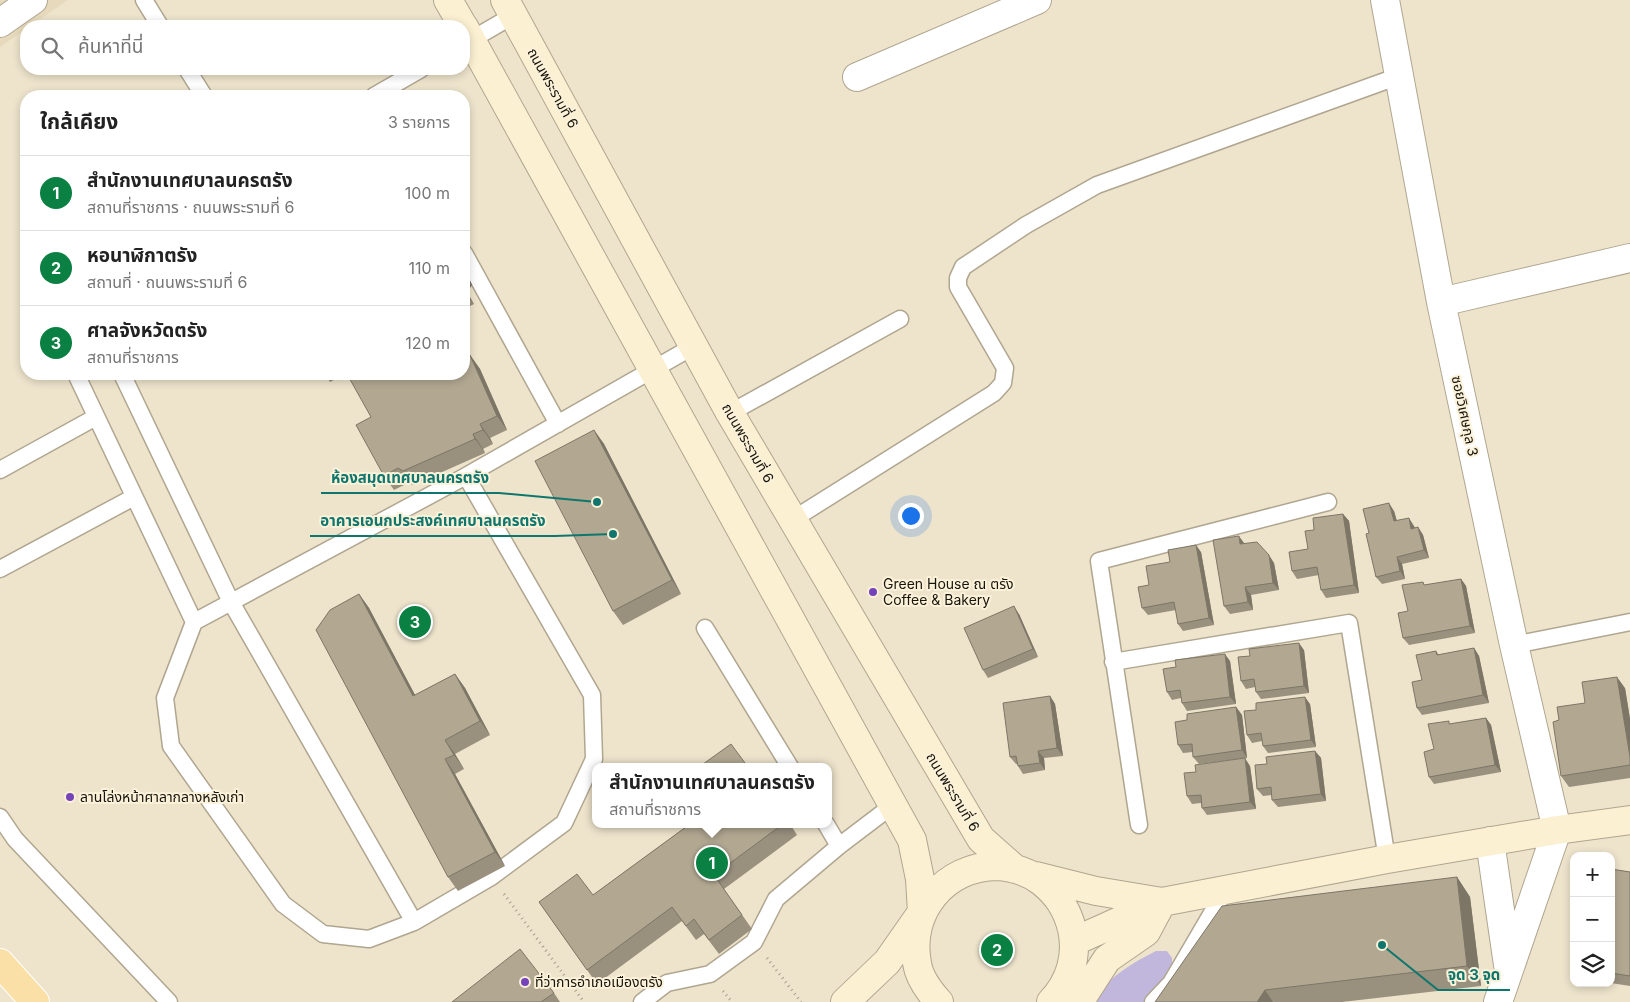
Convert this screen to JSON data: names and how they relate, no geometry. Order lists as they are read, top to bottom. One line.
{"streets":{"street":["ถนนพระรามที่ 6","ซอยวิเศษกุล 3"]},"places":["ห้องสมุดเทศบาลนครตรัง","อาคารเอนกประสงค์เทศบาลนครตรัง","Green House ณ ตรัง Coffee & Bakery","ลานโล่งหน้าศาลากลางหลังเก่า","จุด 3 จุด","ที่ว่าการอำเภอเมืองตรัง"],"page":{"search":"ค้นหาที่นี่","heading":["ใกล้เคียง","3 รายการ"],"list":[{"mark":"1","name":"สำนักงานเทศบาลนครตรัง","note":"สถานที่ราชการ · ถนนพระรามที่ 6","value":"100 m"},{"mark":"2","name":"หอนาฬิกาตรัง","note":"สถานที่ · ถนนพระรามที่ 6","value":"110 m"},{"mark":"3","name":"ศาลจังหวัดตรัง","note":"สถานที่ราชการ","value":"120 m"}],"pins":["3","1","2"],"popup":["สำนักงานเทศบาลนครตรัง","สถานที่ราชการ"],"map_buttons":["+","−"]}}
